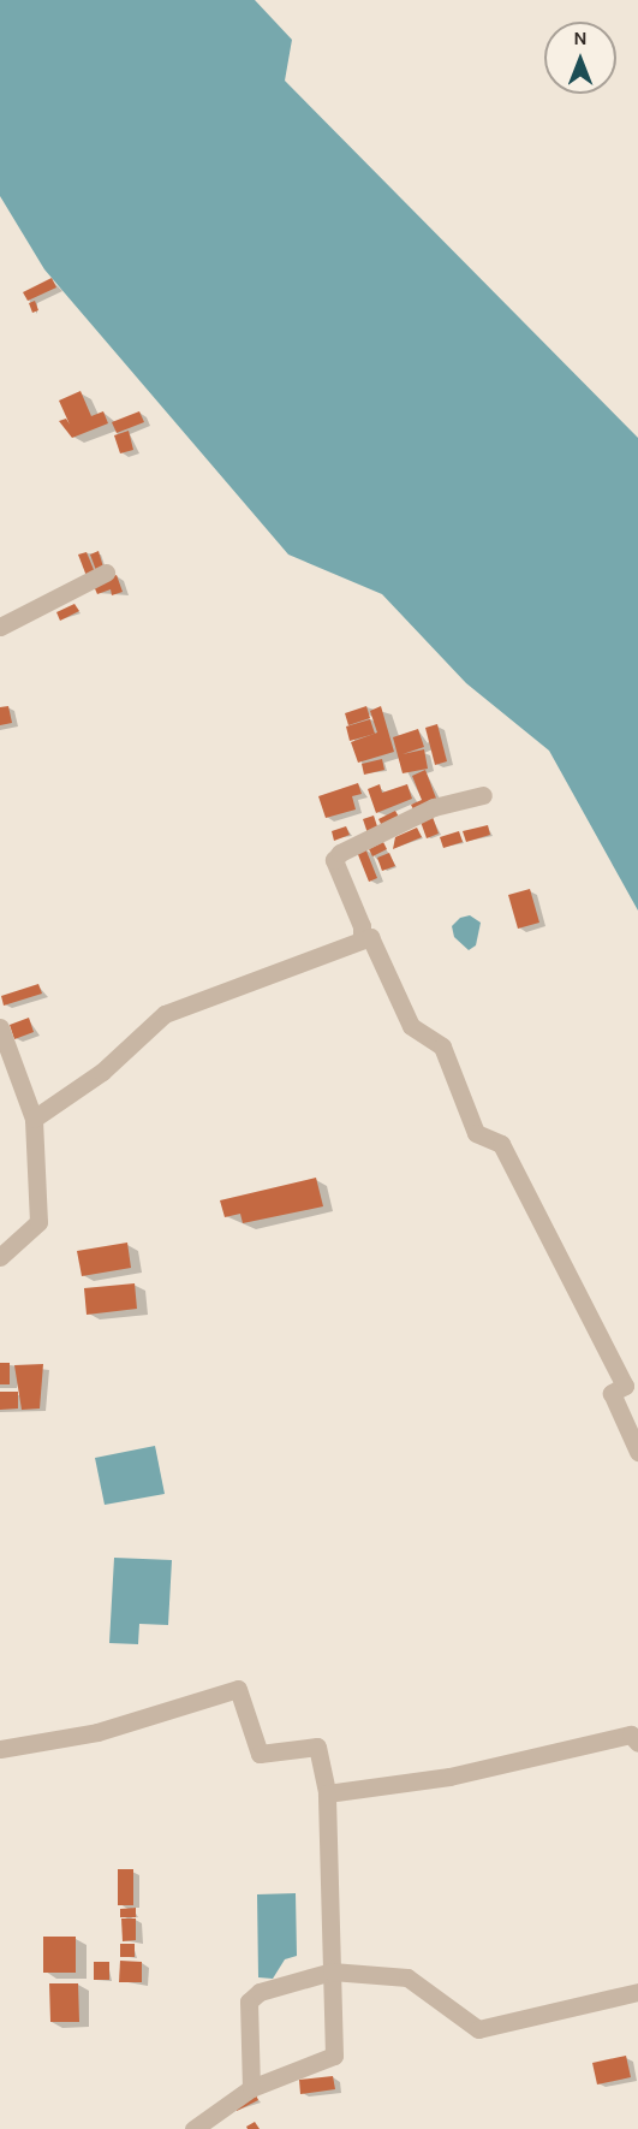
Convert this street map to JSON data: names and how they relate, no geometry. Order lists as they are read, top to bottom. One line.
{"north":"top"}
